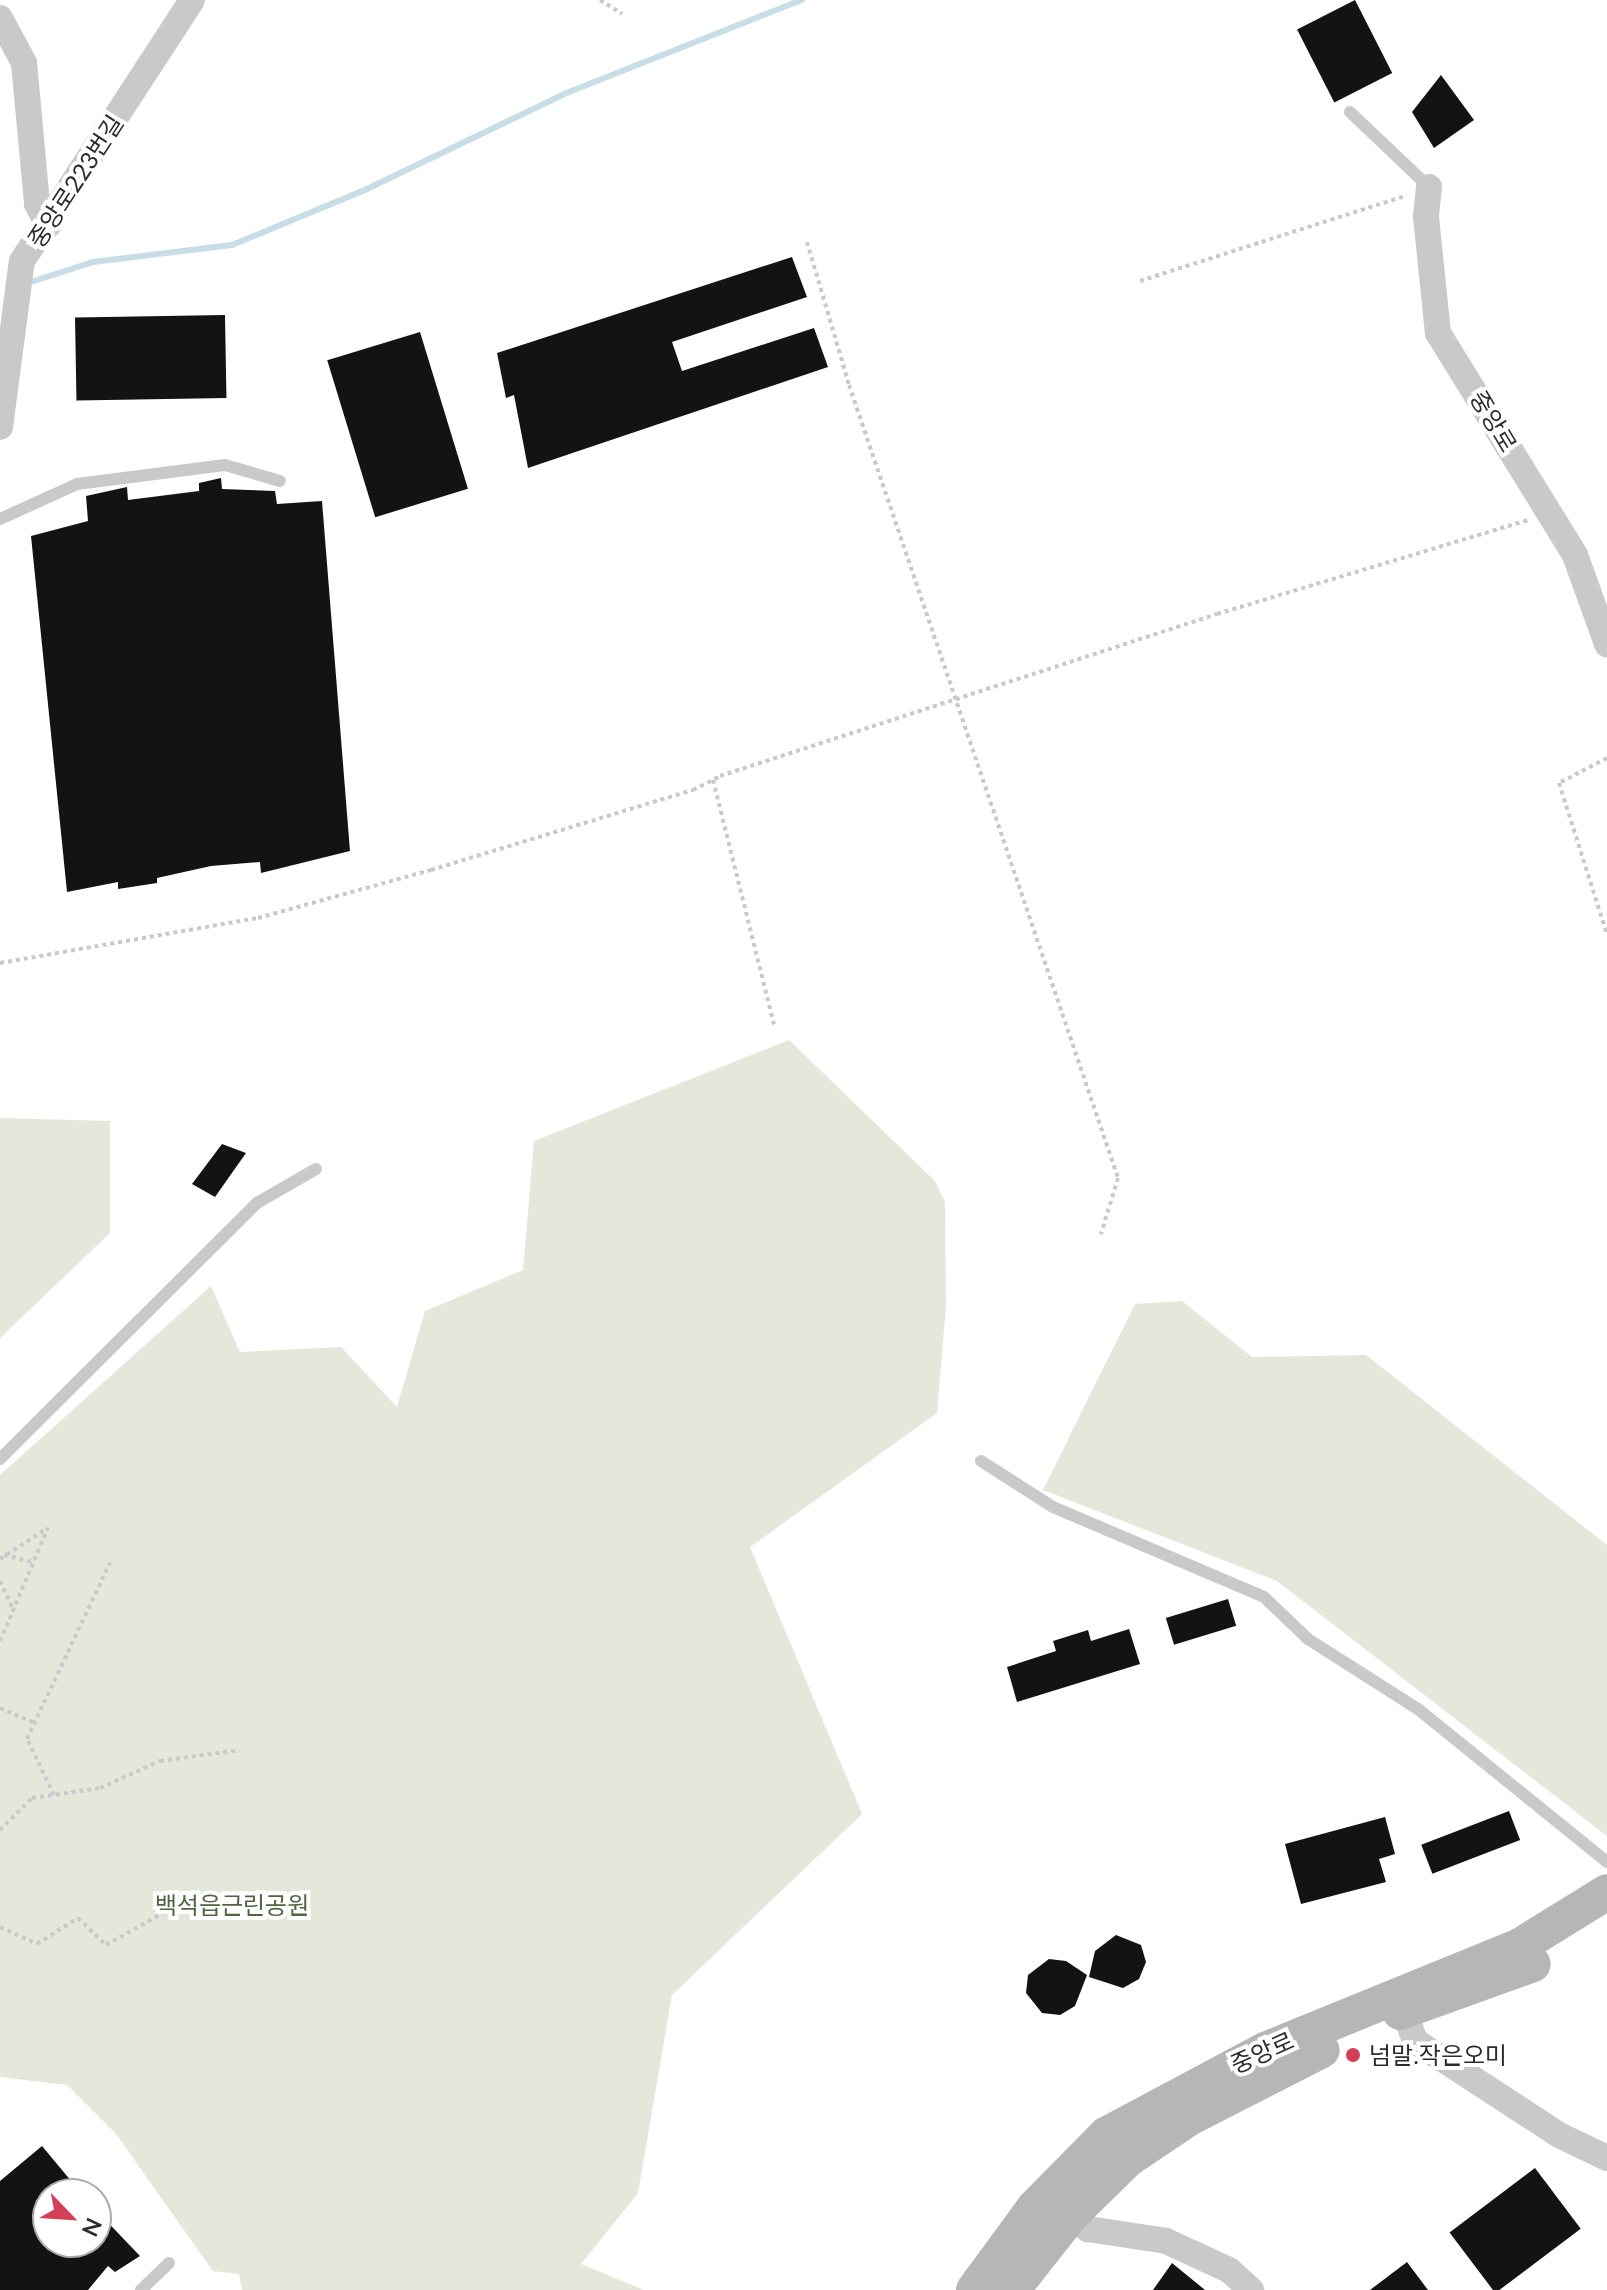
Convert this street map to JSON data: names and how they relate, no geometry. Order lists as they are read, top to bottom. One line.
{"streets":{"main road":["중앙로"],"street":["중앙로223번길"]},"parks":["백석읍근린공원"],"places":["넘말.작은오미"],"north":"bottom right"}
